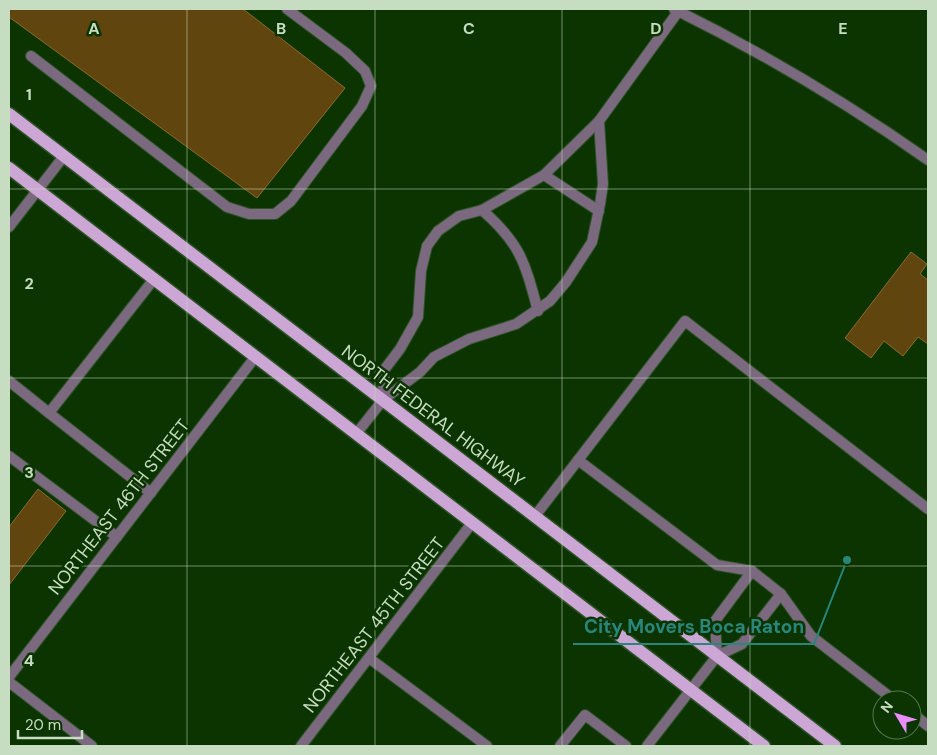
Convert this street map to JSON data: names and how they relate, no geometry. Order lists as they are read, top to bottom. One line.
{"streets":{"main road":["NORTH FEDERAL HIGHWAY"],"street":["NORTHEAST 46TH STREET","NORTHEAST 45TH STREET"]},"places":["City Movers Boca Raton"],"scale_bar":"20 m","north":"top left","grid":{"columns":["A","B","C","D","E"],"rows":["1","2","3","4"]}}
